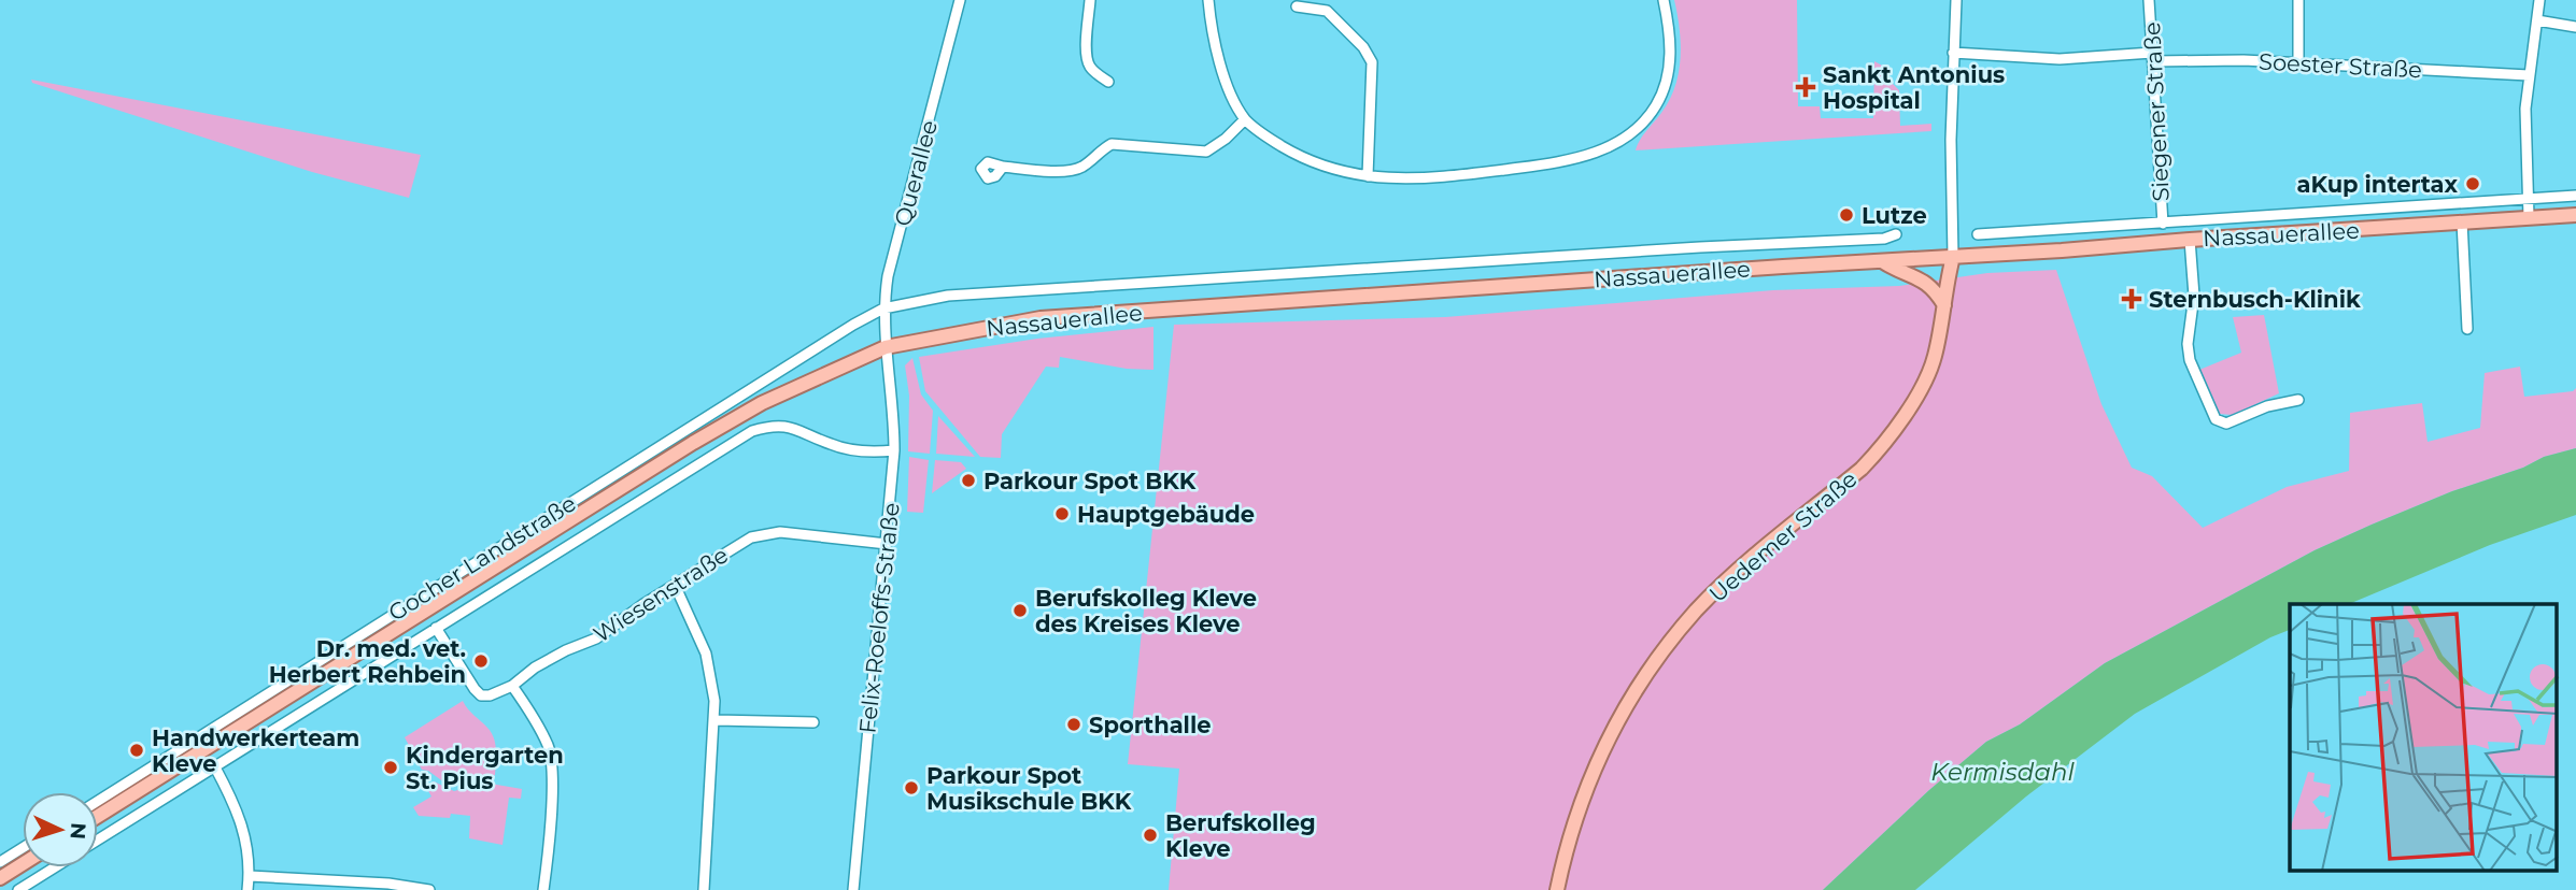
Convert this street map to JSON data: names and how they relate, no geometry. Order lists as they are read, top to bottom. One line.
{"streets":{"main road":["Nassauerallee","Uedemer Straße","Gocher Landstraße"],"street":["Soester Straße","Siegener Straße","Querallee","Wiesenstraße","Felix-Roeloffs-Straße"]},"crossings":[["Soester Straße","Siegener Straße"],["Siegener Straße","Nassauerallee"],["Querallee","Nassauerallee"],["Querallee","Gocher Landstraße"],["Querallee","Felix-Roeloffs-Straße"],["Nassauerallee","Uedemer Straße"],["Nassauerallee","Gocher Landstraße"],["Nassauerallee","Felix-Roeloffs-Straße"],["Gocher Landstraße","Wiesenstraße"],["Gocher Landstraße","Felix-Roeloffs-Straße"],["Wiesenstraße","Felix-Roeloffs-Straße"]],"water":["Kermisdahl"],"places":{"health":["Sankt Antonius Hospital","Sternbusch-Klinik"],"other":["aKup intertax","Lutze","Parkour Spot BKK","Hauptgebäude","Berufskolleg Kleve des Kreises Kleve","Dr. med. vet. Herbert Rehbein","Sporthalle","Handwerkerteam Kleve","Kindergarten St. Pius","Parkour Spot Musikschule BKK","Berufskolleg Kleve"]},"north":"right"}
